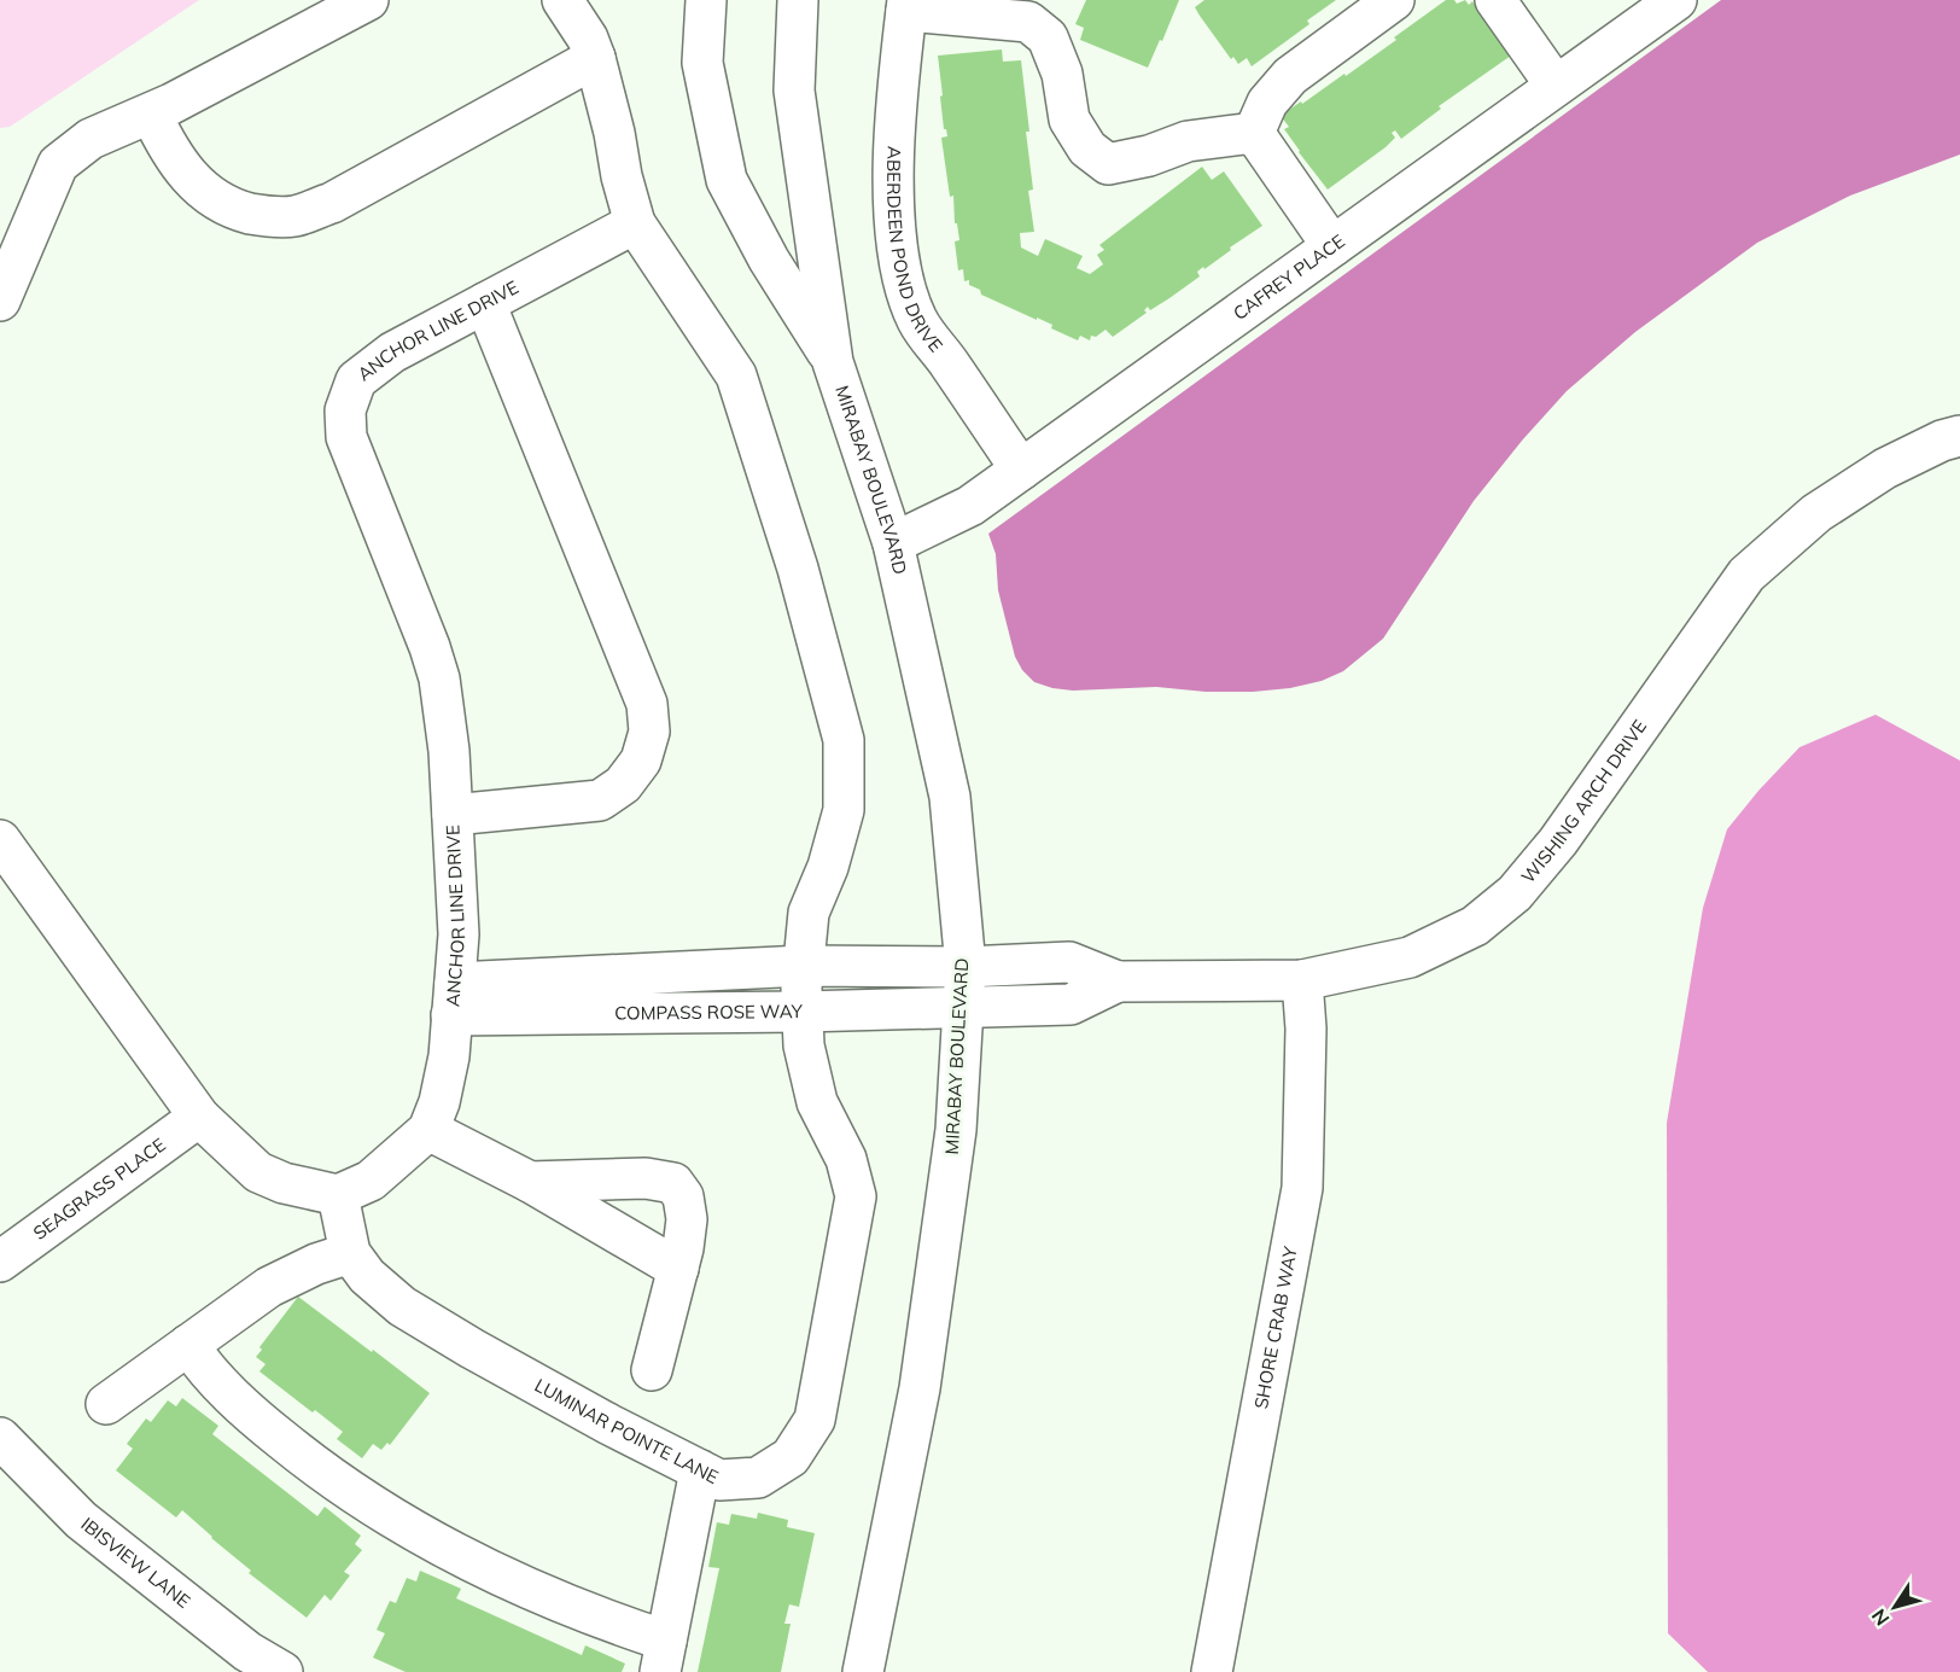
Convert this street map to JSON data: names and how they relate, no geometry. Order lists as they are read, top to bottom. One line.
{"streets":{"street":["ABERDEEN POND DRIVE","CAFREY PLACE","ANCHOR LINE DRIVE","MIRABAY BOULEVARD","WISHING ARCH DRIVE","COMPASS ROSE WAY","SEAGRASS PLACE","SHORE CRAB WAY","LUMINAR POINTE LANE","IBISVIEW LANE"]},"crossings":[["ABERDEEN POND DRIVE","CAFREY PLACE"],["CAFREY PLACE","MIRABAY BOULEVARD"],["ANCHOR LINE DRIVE","COMPASS ROSE WAY"],["ANCHOR LINE DRIVE","LUMINAR POINTE LANE"],["MIRABAY BOULEVARD","WISHING ARCH DRIVE"],["MIRABAY BOULEVARD","COMPASS ROSE WAY"],["WISHING ARCH DRIVE","COMPASS ROSE WAY"],["WISHING ARCH DRIVE","SHORE CRAB WAY"],["COMPASS ROSE WAY","LUMINAR POINTE LANE"]],"north":"bottom left"}
